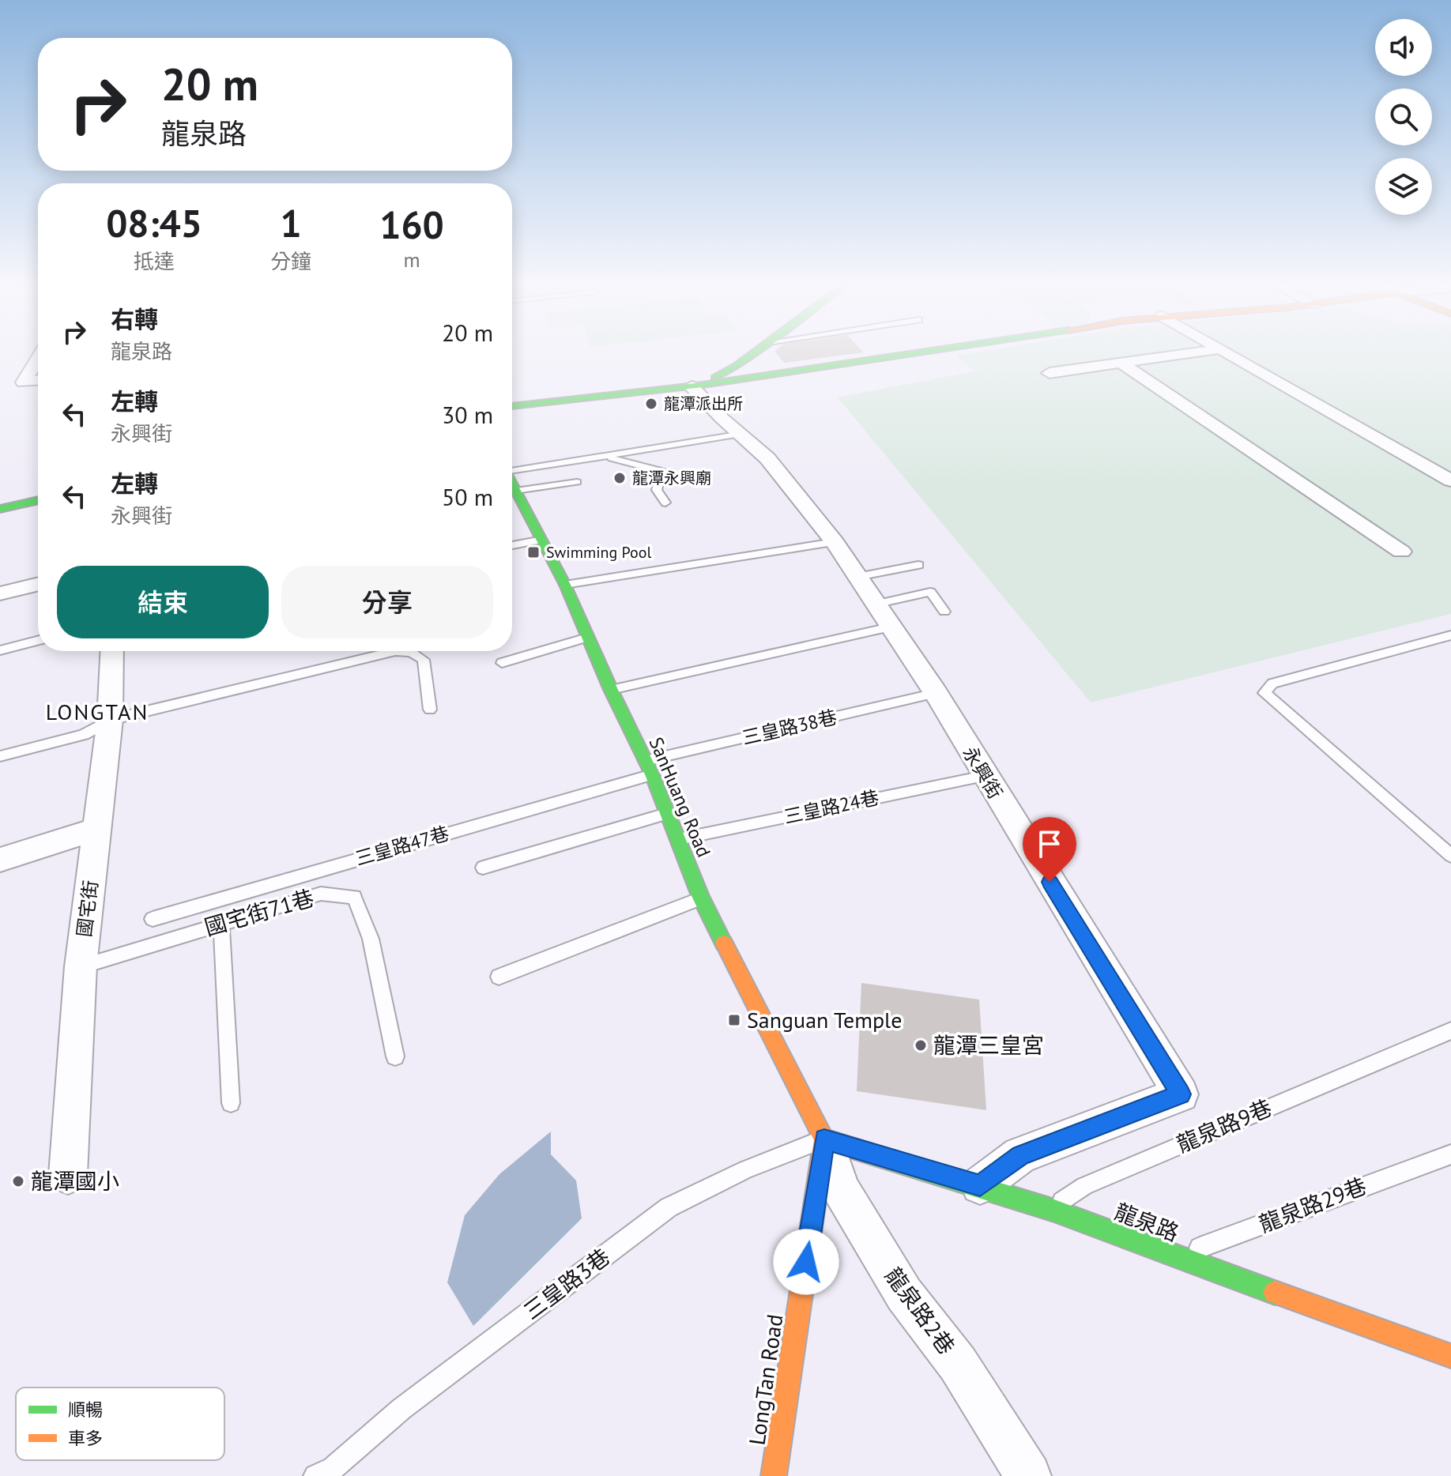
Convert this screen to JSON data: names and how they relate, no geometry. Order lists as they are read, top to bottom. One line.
{"streets":{"street":["永興街","SanHuang Road","國宅街","龍泉路","龍泉路2巷","LongTan Road"],"lane":["三皇路38巷","三皇路24巷","三皇路47巷","國宅街71巷","龍泉路9巷","龍泉路29巷","三皇路3巷"]},"crossings":[["三皇路38巷","永興街"],["三皇路38巷","SanHuang Road"],["永興街","三皇路24巷"],["永興街","龍泉路"],["SanHuang Road","三皇路24巷"],["SanHuang Road","三皇路47巷"],["SanHuang Road","龍泉路"],["SanHuang Road","三皇路3巷"],["SanHuang Road","龍泉路2巷"],["SanHuang Road","LongTan Road"],["國宅街","國宅街71巷"],["龍泉路9巷","龍泉路"],["龍泉路29巷","龍泉路"],["龍泉路","三皇路3巷"],["龍泉路","龍泉路2巷"],["龍泉路","LongTan Road"],["三皇路3巷","龍泉路2巷"],["三皇路3巷","LongTan Road"],["龍泉路2巷","LongTan Road"]],"districts":["LONGTAN"],"places":{"other":["龍潭派出所","龍潭永興廟","龍潭三皇宮","龍潭國小"],"transit":["Swimming Pool","Sanguan Temple"]},"legend":["順暢","車多"],"page":{"turn":["20 m","龍泉路"],"eta":["08:45","抵達","1","分鐘","160","m"],"list":[{"name":"右轉","note":"龍泉路","value":"20 m"},{"name":"左轉","note":"永興街","value":"30 m"},{"name":"左轉","note":"永興街","value":"50 m"}],"buttons":["結束","分享"]}}
